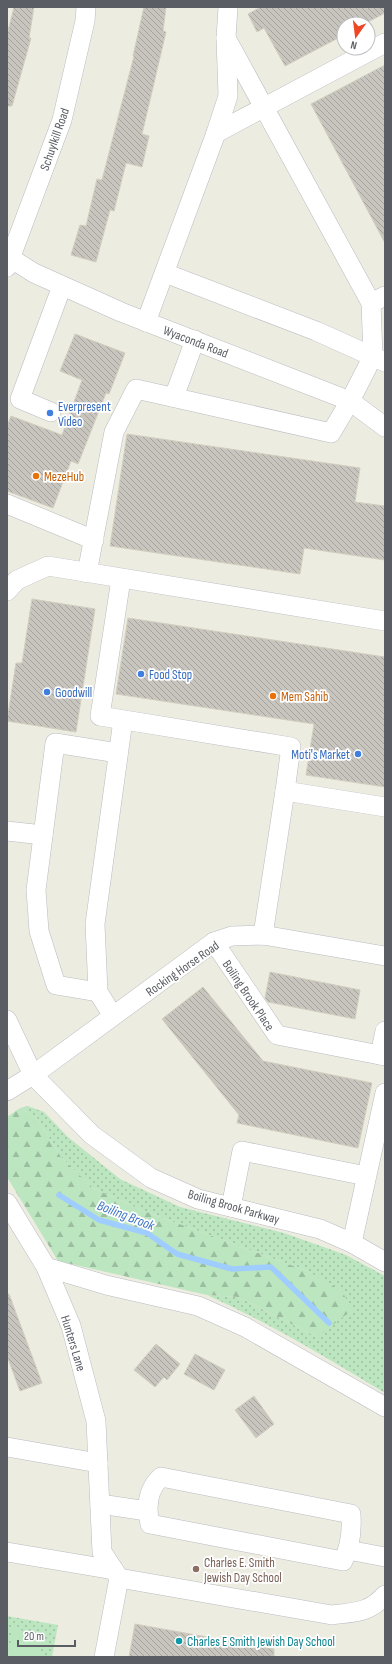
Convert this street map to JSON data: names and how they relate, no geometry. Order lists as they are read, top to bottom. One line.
{"streets":{"street":["Schuylkill Road","Wyaconda Road","Rocking Horse Road","Boiling Brook Place","Boiling Brook Parkway","Hunters Lane"]},"crossings":[["Schuylkill Road","Wyaconda Road"],["Rocking Horse Road","Boiling Brook Place"],["Rocking Horse Road","Boiling Brook Parkway"]],"water":["Boiling Brook"],"places":["Everpresent Video","MezeHub","Food Stop","Goodwill","Mem Sahib","Moti's Market","Charles E. Smith Jewish Day School","Charles E Smith Jewish Day School"],"scale_bar":"20 m","north":"bottom"}
